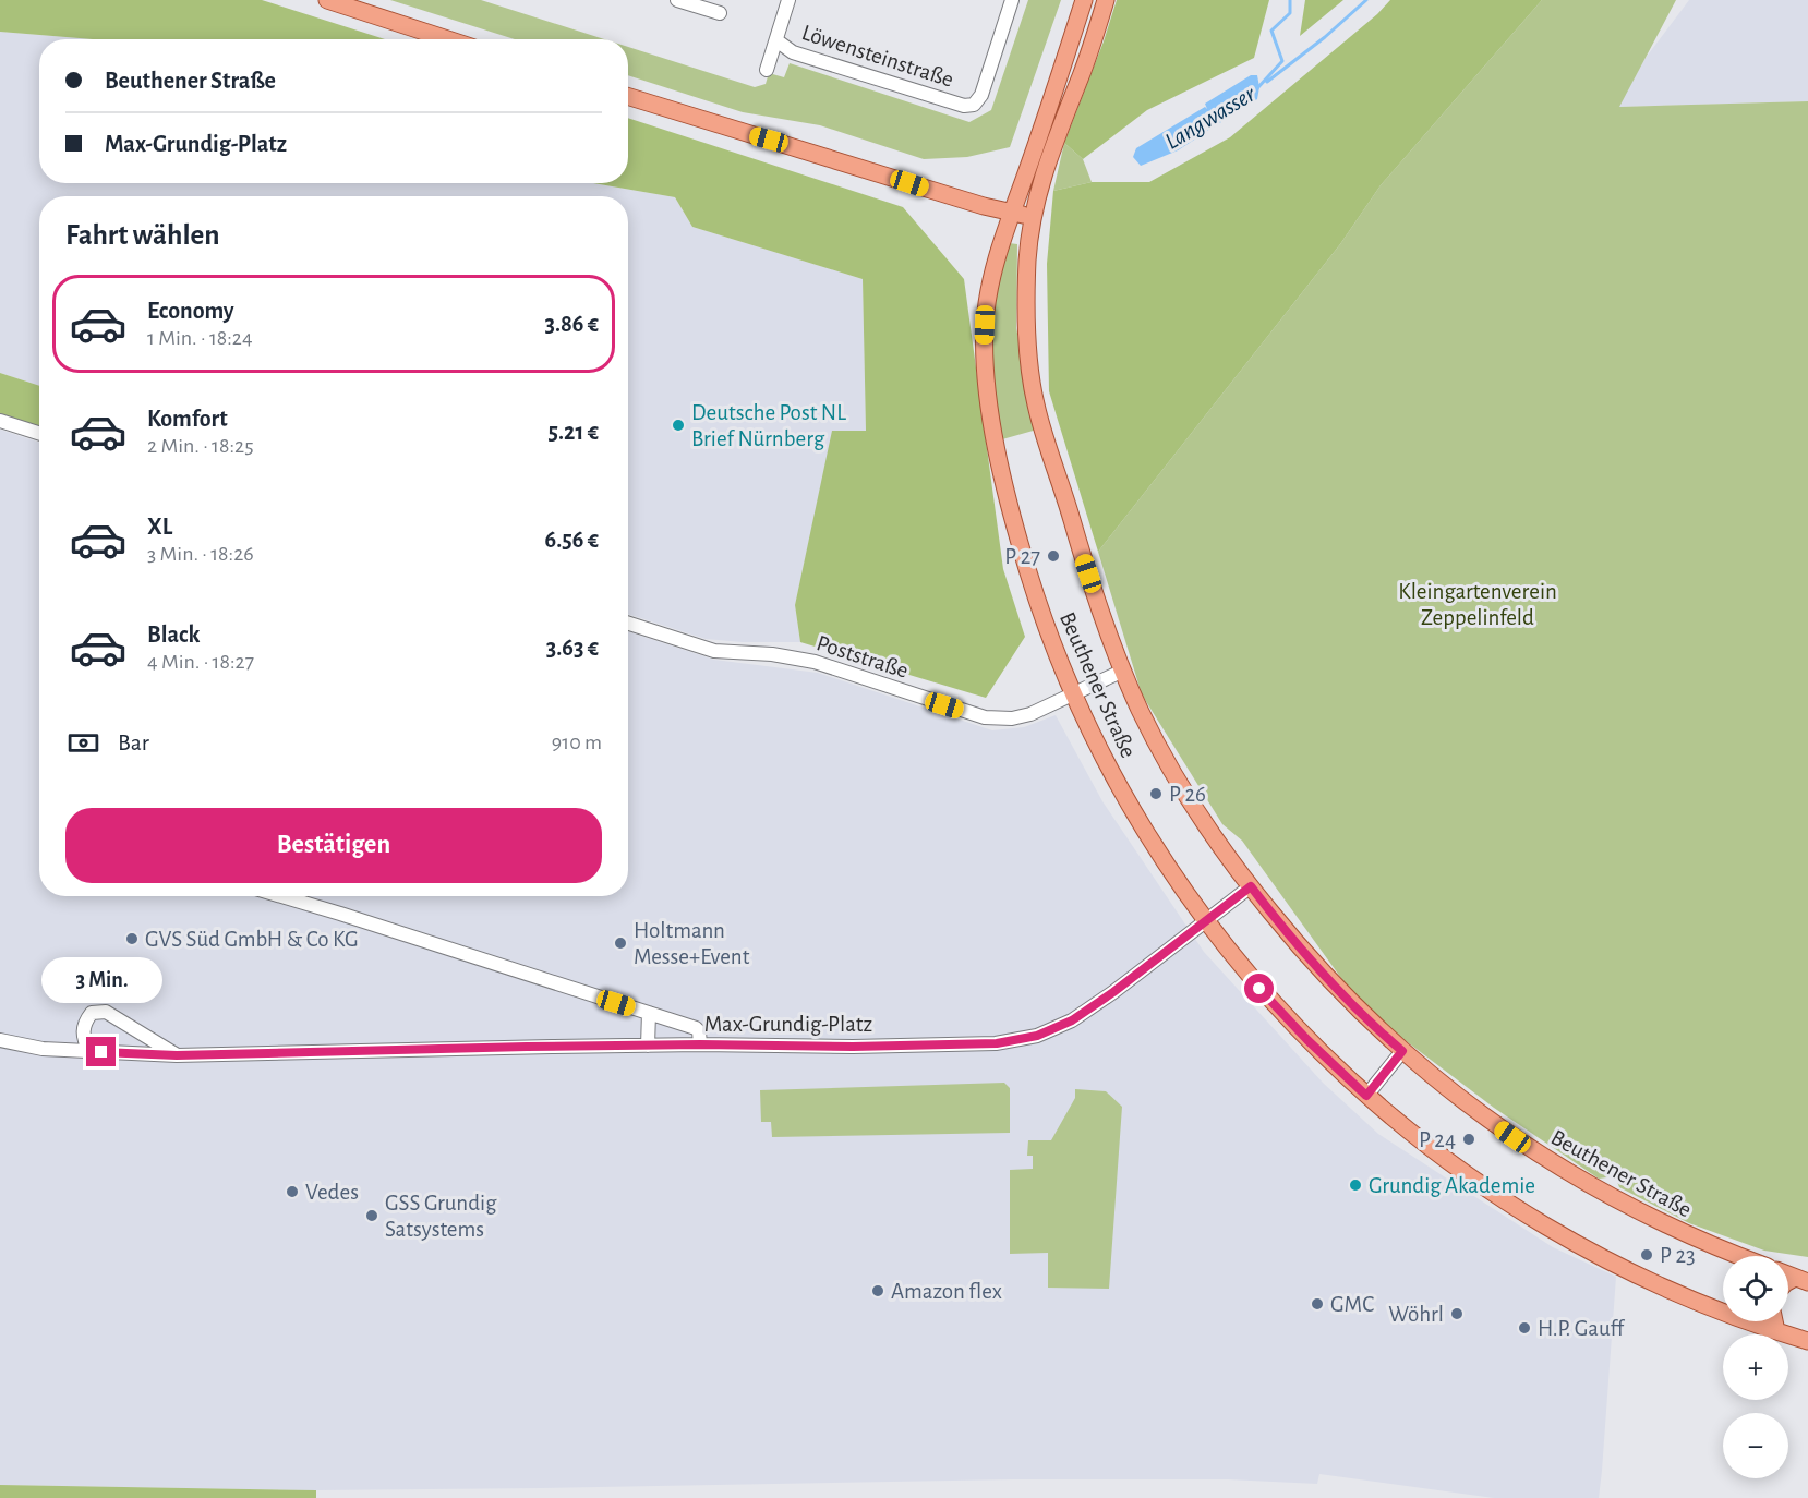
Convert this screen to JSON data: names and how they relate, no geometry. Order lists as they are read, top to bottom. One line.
{"streets":{"main road":["Beuthener Straße"],"street":["Löwensteinstraße","Poststraße","Max-Grundig-Platz"]},"crossings":[["Poststraße","Beuthener Straße"],["Beuthener Straße","Max-Grundig-Platz"]],"water":["Langwasser"],"parks":["Kleingartenverein Zeppelinfeld"],"places":["Deutsche Post NL Brief Nürnberg","P 27","P 26","GVS Süd GmbH & Co KG","Holtmann Messe+Event","P 24","Grundig Akademie","Vedes","GSS Grundig Satsystems","P 23","Amazon flex","GMC","Wöhrl","H.P. Gauff"],"page":{"banner":["Beuthener Straße","Max-Grundig-Platz"],"heading":"Fahrt wählen","list":[{"name":"Economy","note":"1 Min. · 18:24","value":"3.86 €"},{"name":"Komfort","note":"2 Min. · 18:25","value":"5.21 €"},{"name":"XL","note":"3 Min. · 18:26","value":"6.56 €"},{"name":"Black","note":"4 Min. · 18:27","value":"3.63 €"}],"pay":["Bar","910 m"],"buttons":"Bestätigen","bubble":"3 Min.","map_buttons":["+","−"]}}
